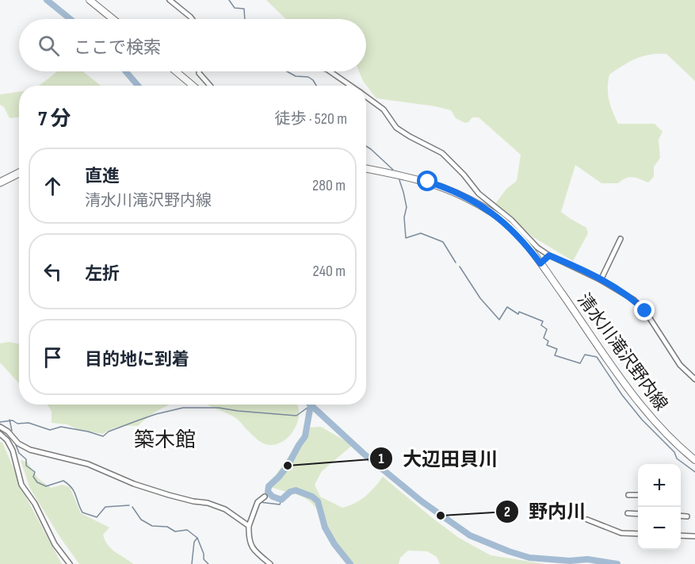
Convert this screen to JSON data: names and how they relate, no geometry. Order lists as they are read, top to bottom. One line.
{"streets":{"main road":["清水川滝沢野内線"]},"districts":["築木館"],"places":["大辺田貝川","野内川"],"page":{"search":"ここで検索","heading":["7 分","徒歩 · 520 m"],"list":[["直進","清水川滝沢野内線","280 m"],["左折","240 m"],"目的地に到着"],"map_buttons":["+","−"]}}
